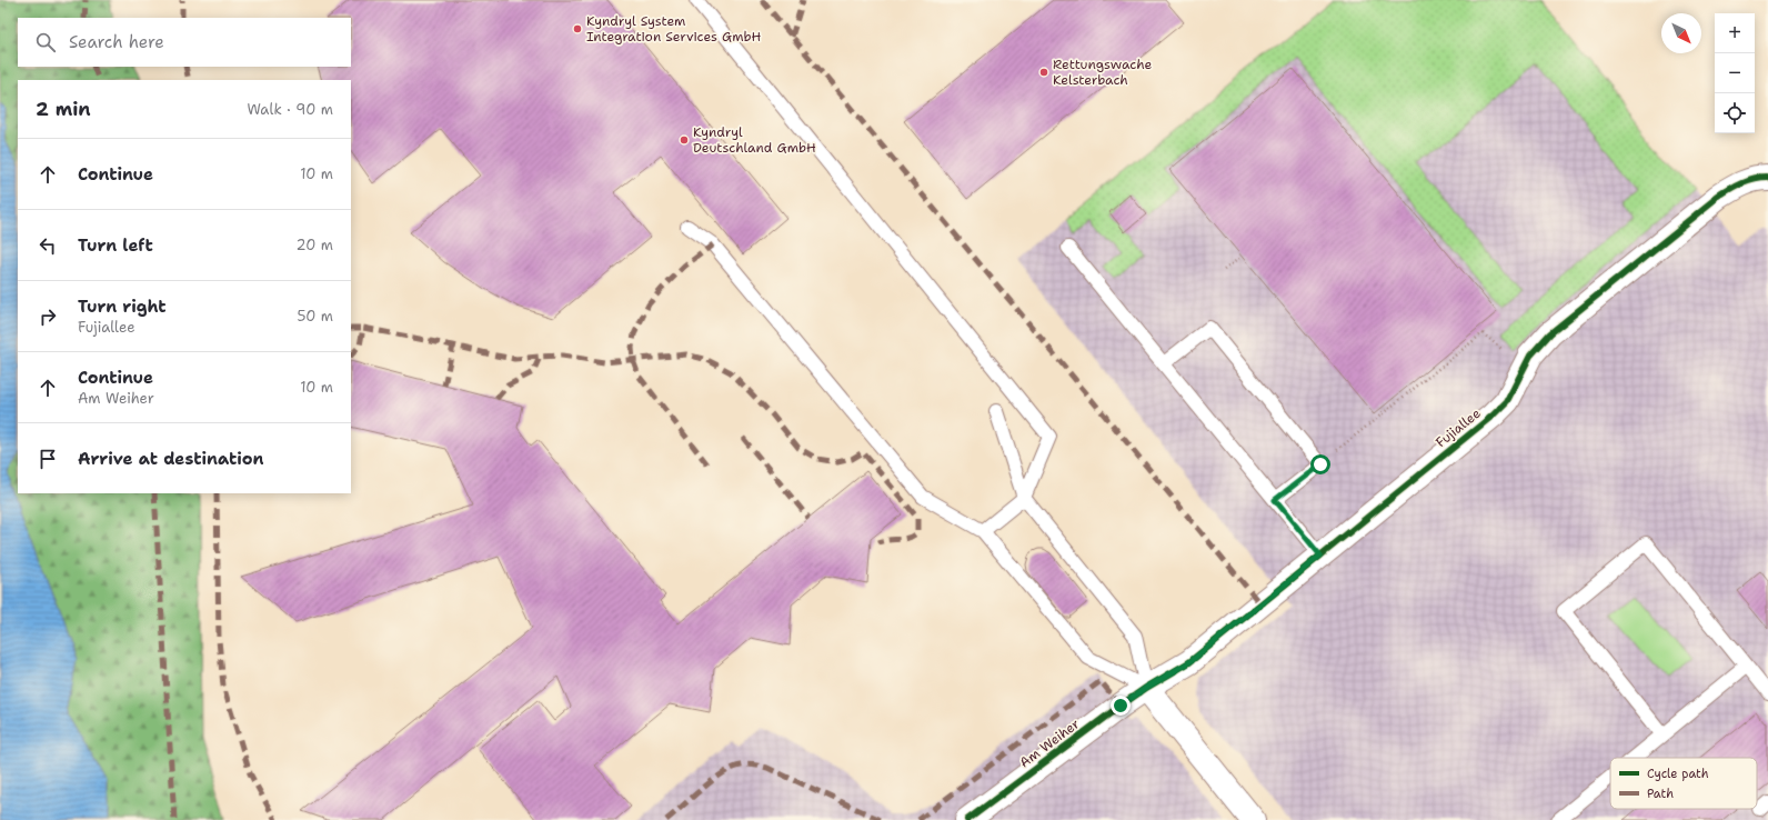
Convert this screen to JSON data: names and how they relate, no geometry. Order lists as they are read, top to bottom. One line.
{"streets":{"street":["Fujiallee","Am Weiher"]},"crossings":[["Fujiallee","Am Weiher"]],"places":["Kyndryl System Integration Services GmbH","Rettungswache Kelsterbach","Kyndryl Deutschland GmbH"],"legend":["Cycle path","Path"],"north":"bottom right","page":{"map_buttons":["+","−"],"search":"Search here","heading":["2 min","Walk · 90 m"],"list":[["Continue","10 m"],["Turn left","20 m"],["Turn right","Fujiallee","50 m"],["Continue","Am Weiher","10 m"],"Arrive at destination"]}}
